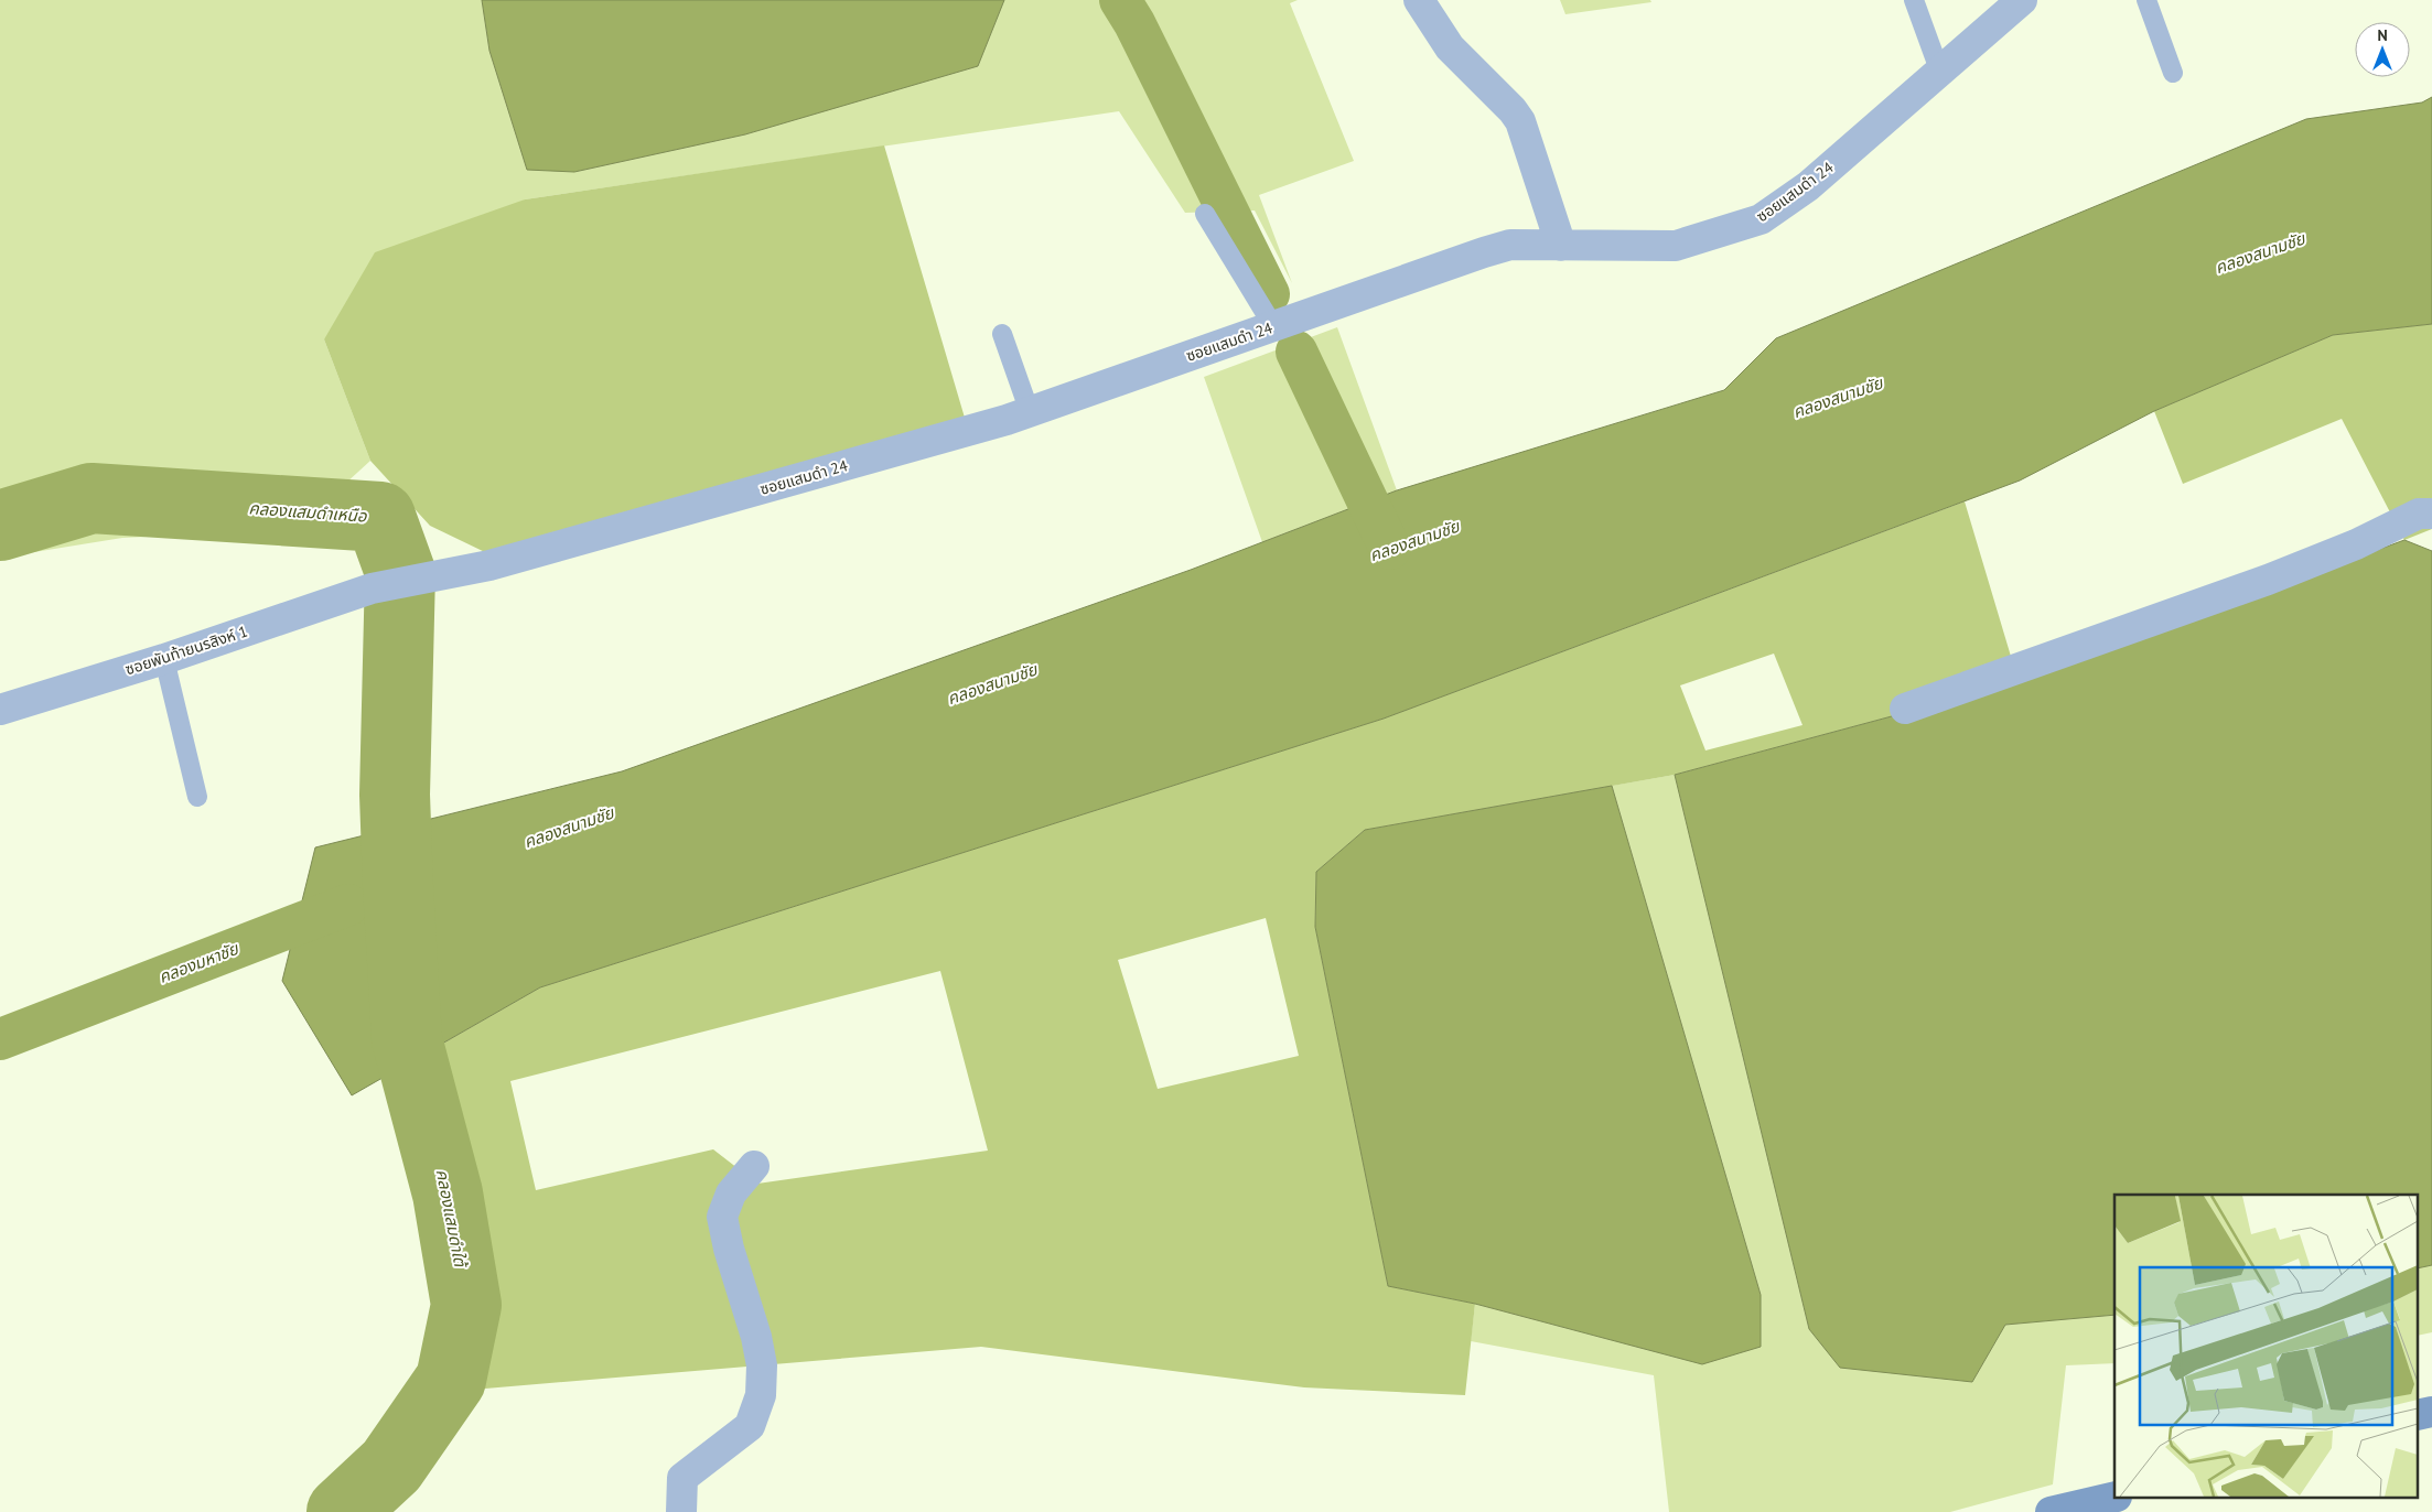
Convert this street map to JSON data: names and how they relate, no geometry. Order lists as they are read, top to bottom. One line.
{"streets":{"street":["ซอยแสมดำ 24","ซอยพันท้ายนรสิงห์ 1"]},"crossings":[["ซอยแสมดำ 24","ซอยพันท้ายนรสิงห์ 1"]],"water":["คลองสนามชัย","คลองแสมดำเหนือ","คลองมหาชัย","คลองแสมดำใต้"],"north":"top"}
